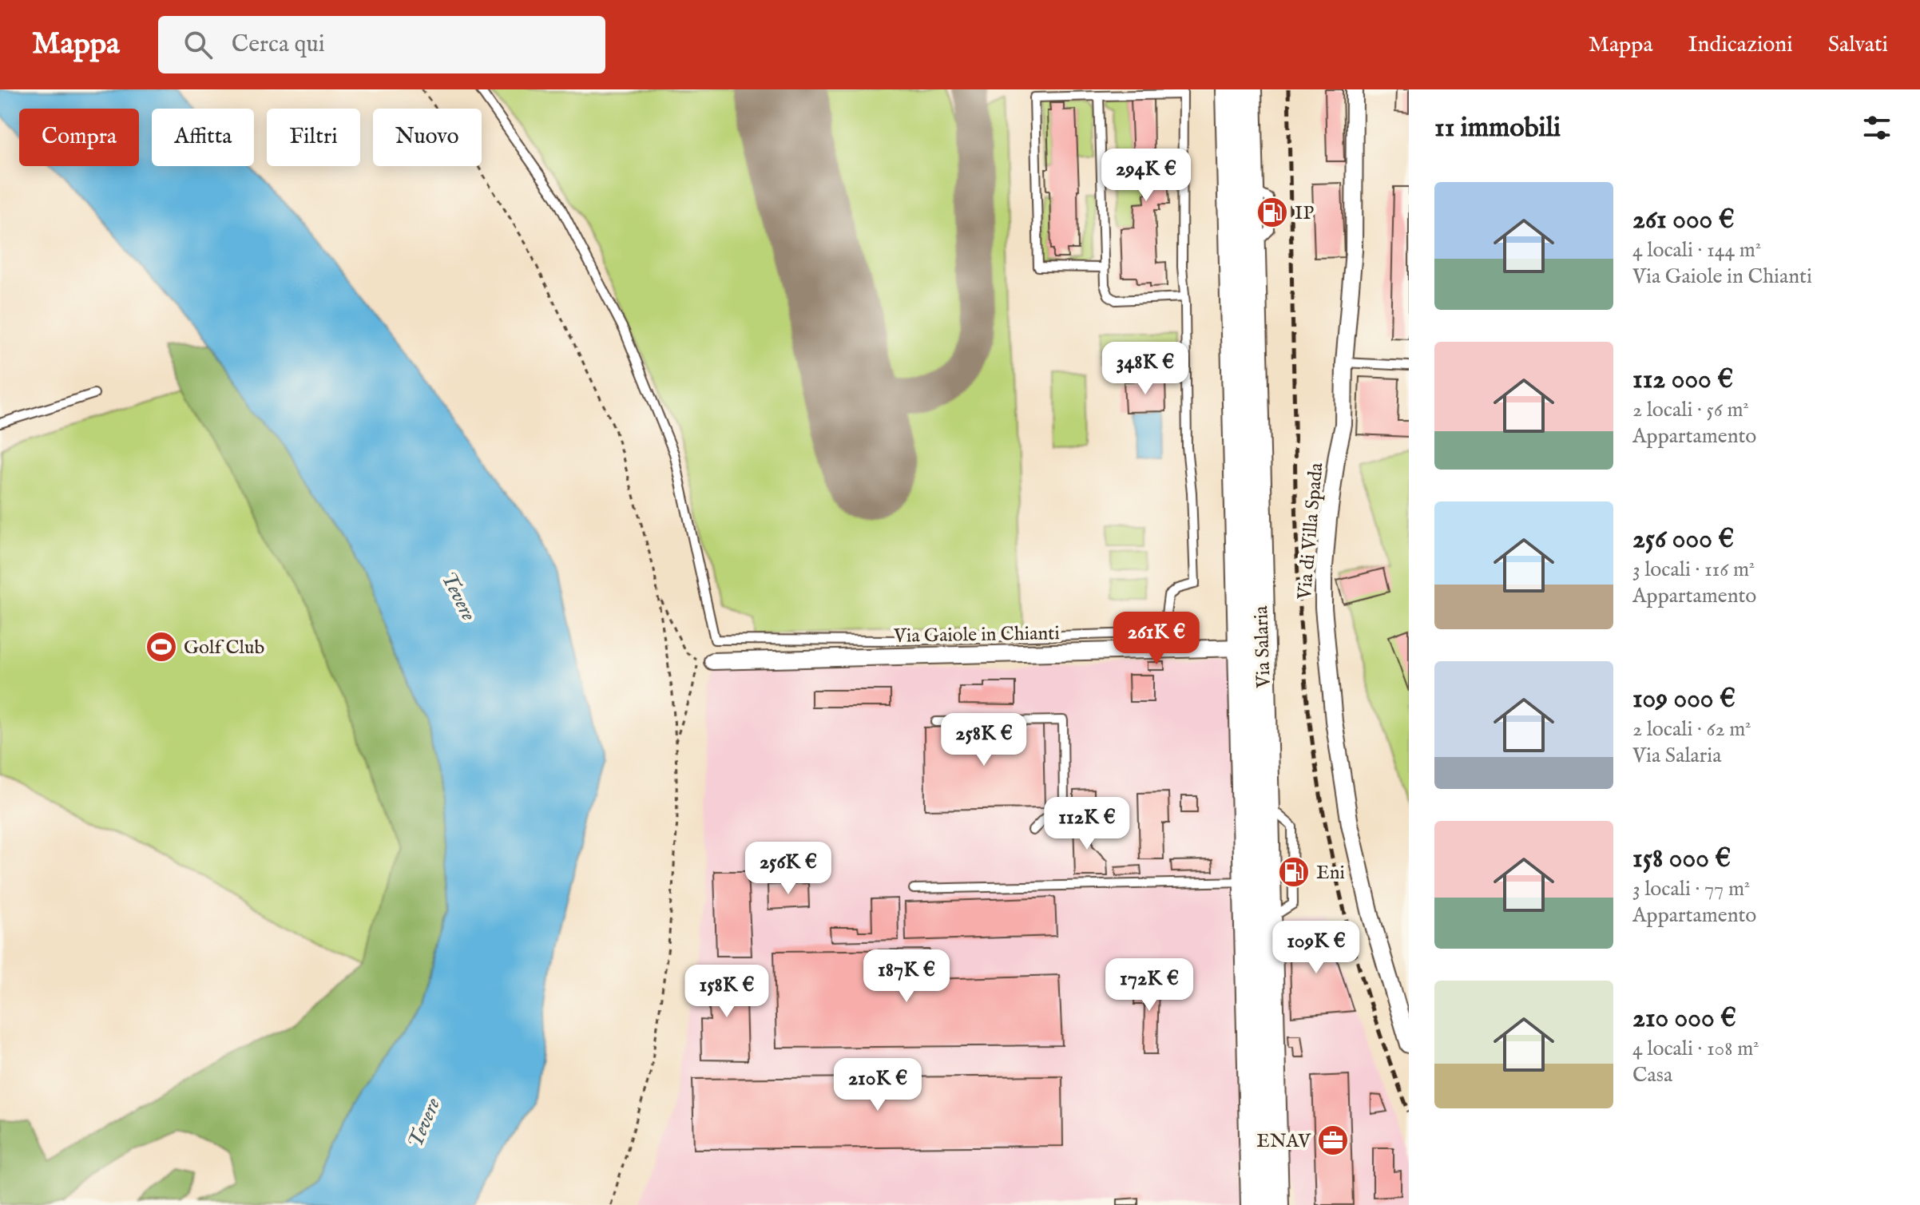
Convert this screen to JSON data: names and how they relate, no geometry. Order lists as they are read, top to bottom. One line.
{"streets":{"main road":["Via Salaria"],"street":["Via di Villa Spada","Via Gaiole in Chianti"]},"crossings":[["Via Gaiole in Chianti","Via Salaria"]],"water":["Tevere"],"places":{"fuel station":["IP","Eni"],"sports":["Golf Club"],"office":["ENAV"]},"page":{"header":"Mappa","search":"Cerca qui","nav":["Mappa","Indicazioni","Salvati"],"heading":"11 immobili","chip":["Compra","Affitta","Filtri","Nuovo"],"price":["294K €","348K €","261K €","258K €","112K €","256K €","109K €","187K €","172K €","158K €","210K €"],"list":[{"name":"261 000 €","note":"4 locali · 144 m² · Via Gaiole in Chianti"},{"name":"112 000 €","note":"2 locali · 56 m² · Appartamento"},{"name":"256 000 €","note":"3 locali · 116 m² · Appartamento"},{"name":"109 000 €","note":"2 locali · 62 m² · Via Salaria"},{"name":"158 000 €","note":"3 locali · 77 m² · Appartamento"},{"name":"210 000 €","note":"4 locali · 108 m² · Casa"}]}}
